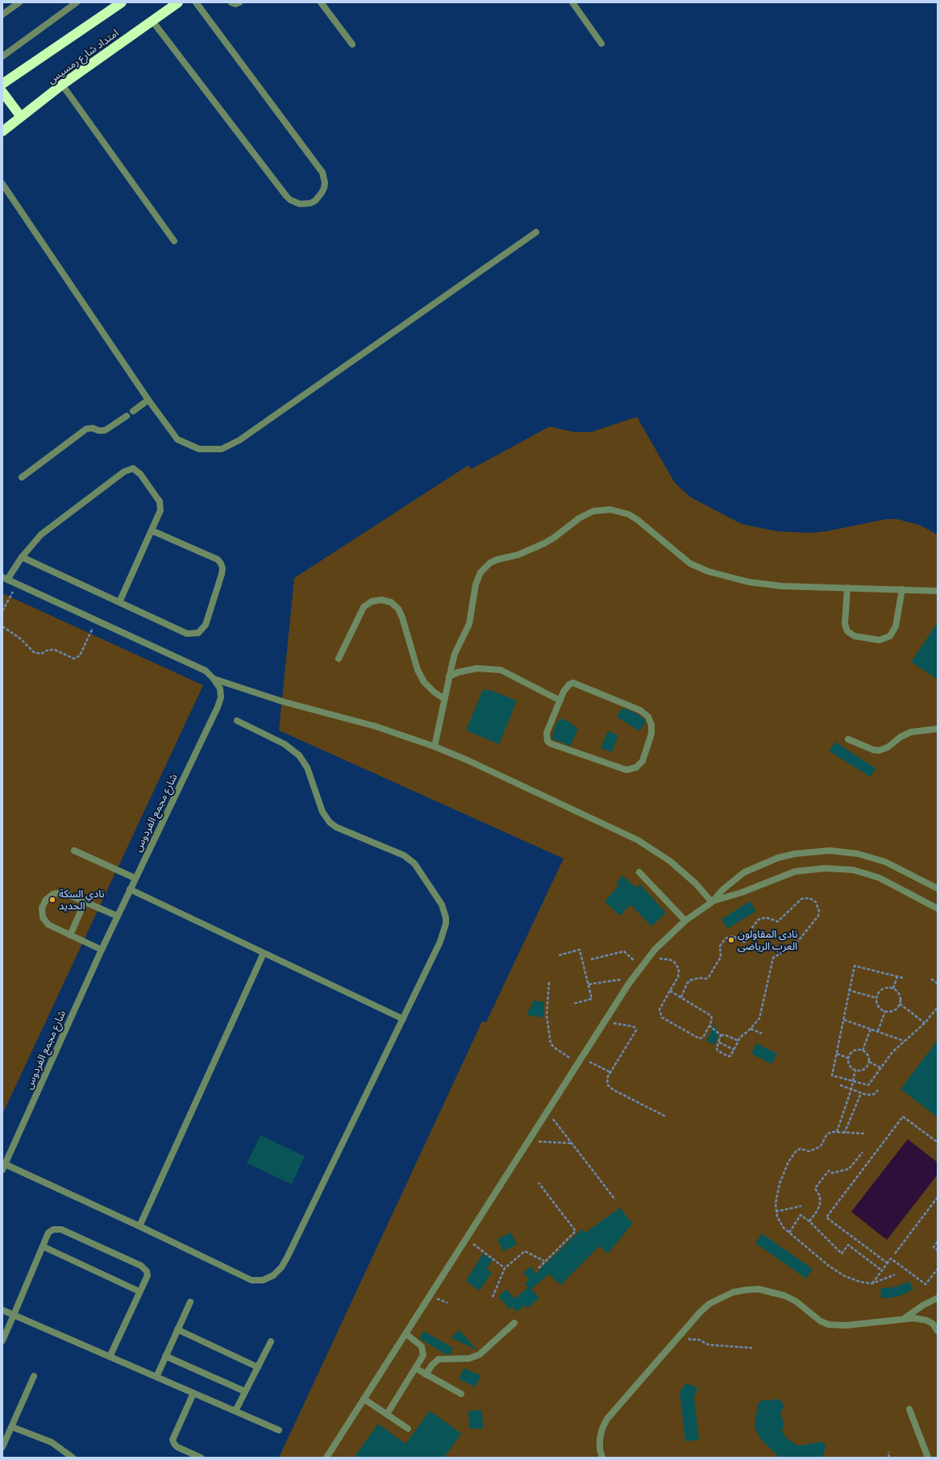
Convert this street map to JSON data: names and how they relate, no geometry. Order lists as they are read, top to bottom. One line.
{"streets":{"highway":["امتداد شارع رمسيس"],"street":["شارع مجمع الفردوس"]},"places":["نادي السكة الحديد","نادى المقاولون العرب الرياضى"]}
